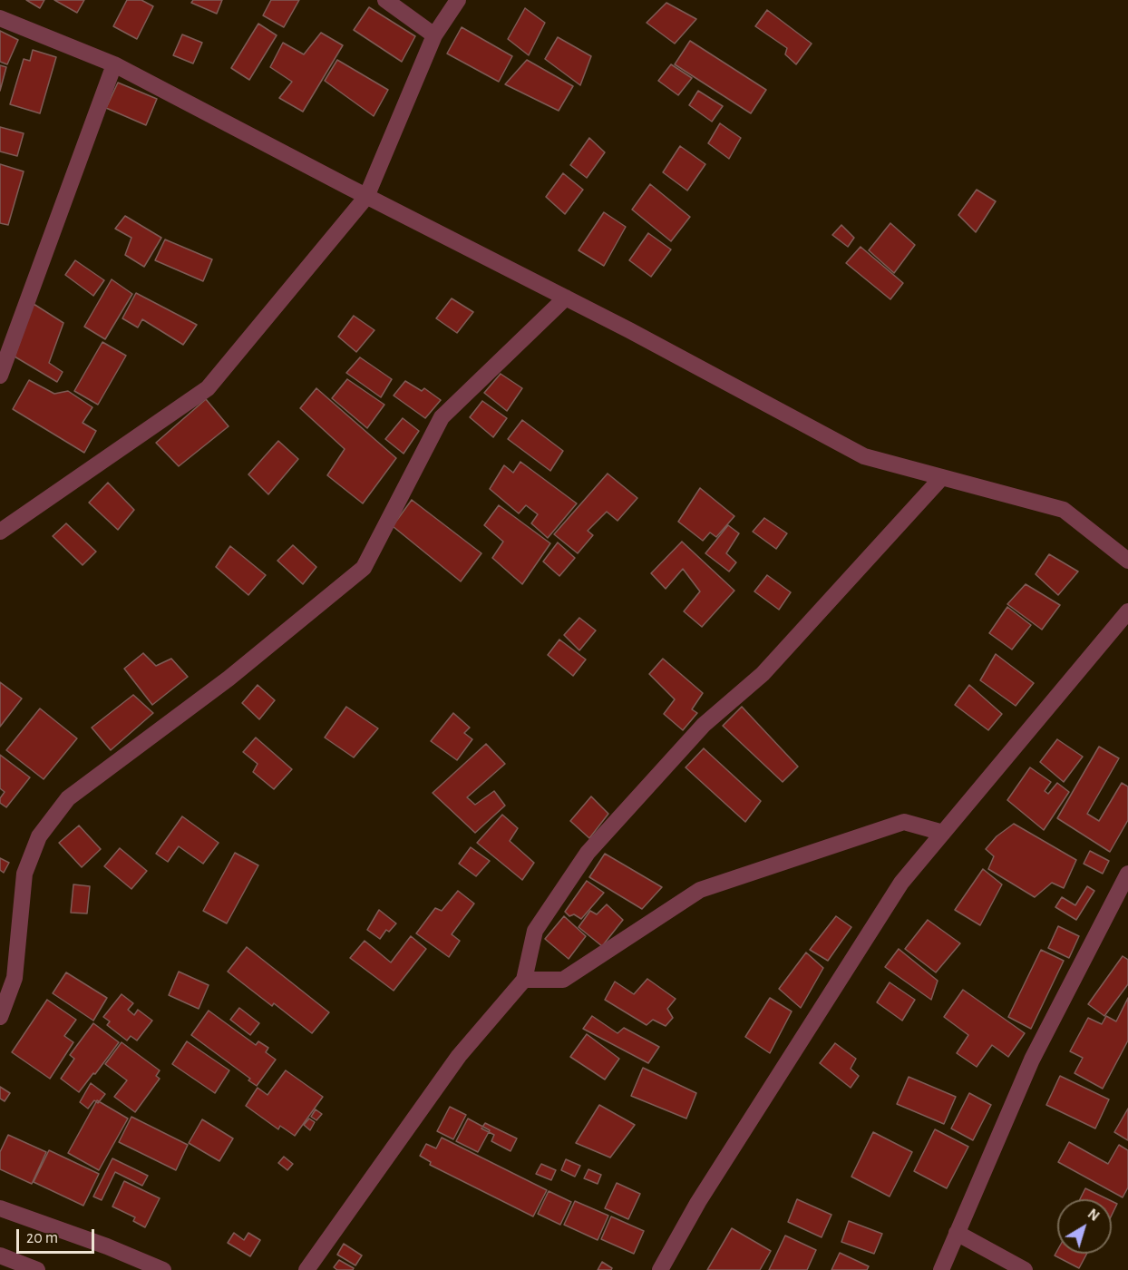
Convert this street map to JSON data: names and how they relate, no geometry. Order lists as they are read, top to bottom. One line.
{"scale_bar":"20 m","north":"top right"}
